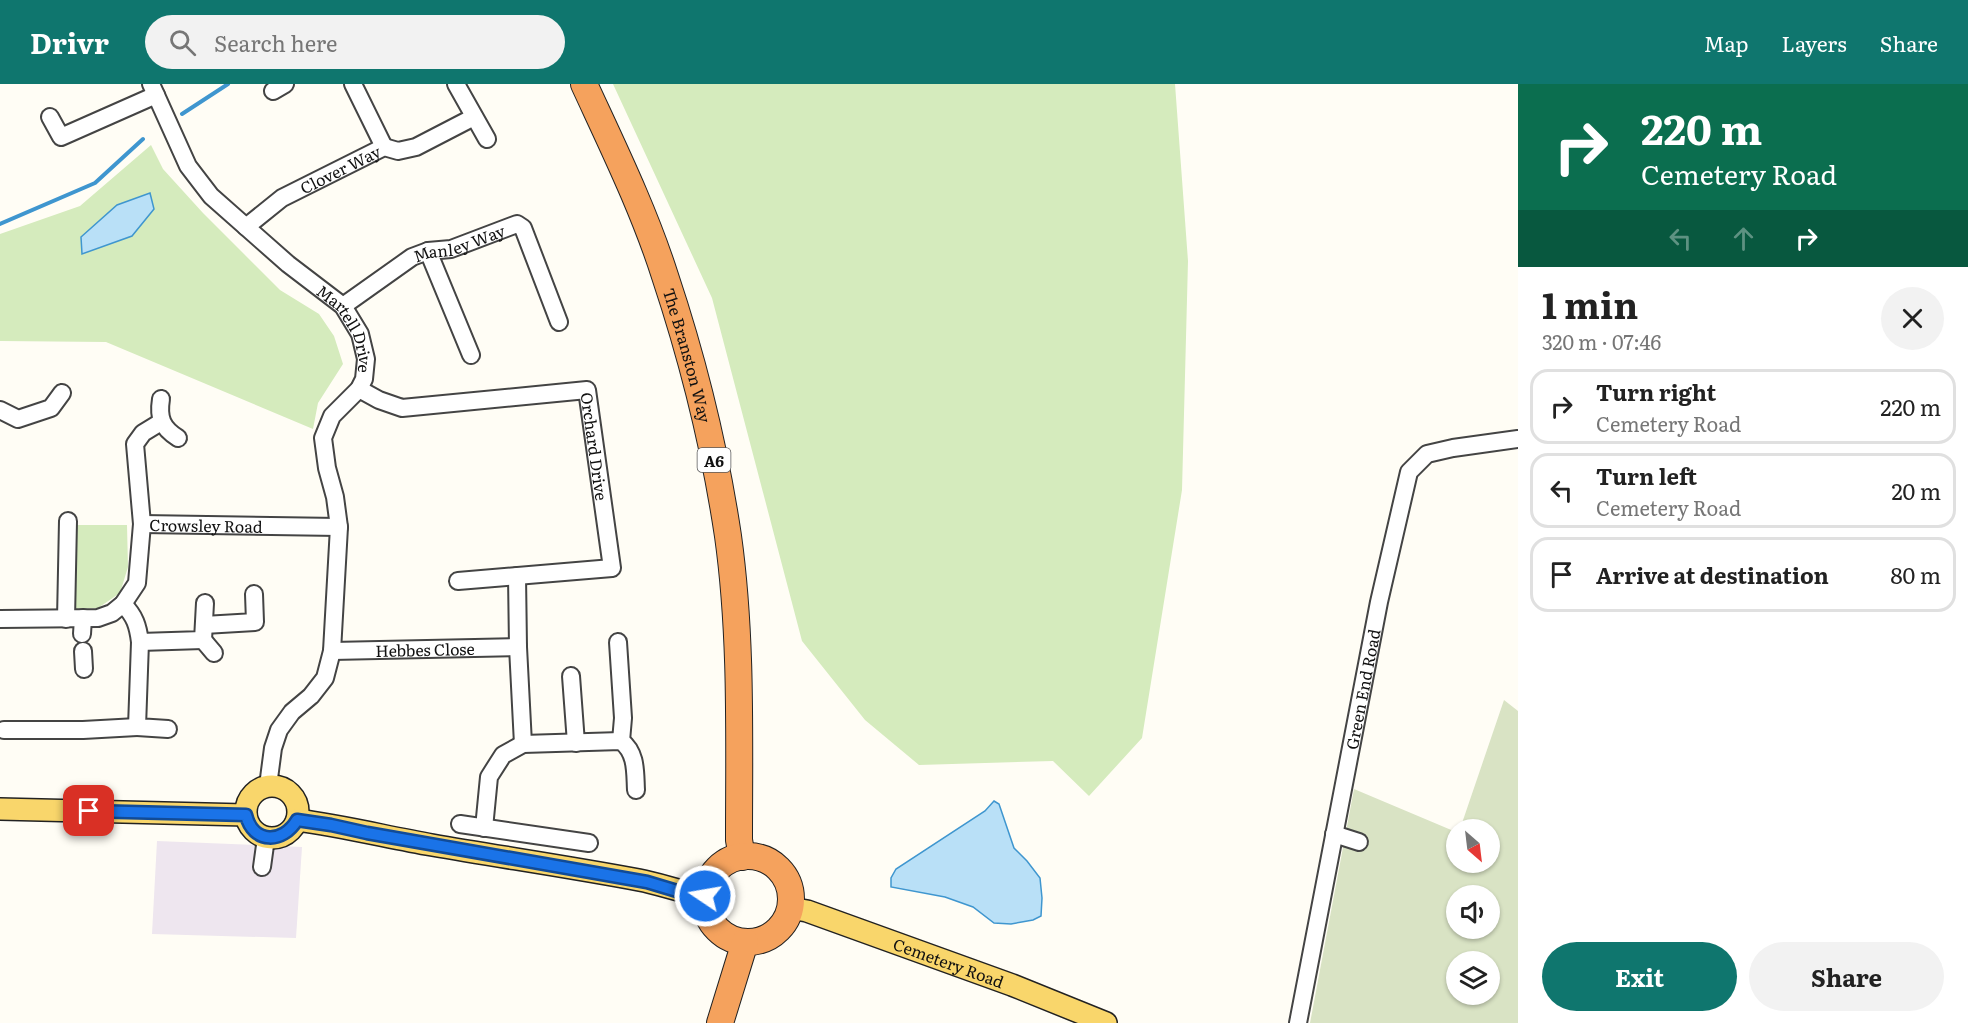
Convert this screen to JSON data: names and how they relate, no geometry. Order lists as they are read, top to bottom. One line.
{"streets":{"highway":["The Branston Way","A6"],"main road":["Cemetery Road"],"street":["Clover Way","Manley Way","Martell Drive","Orchard Drive","Crowsley Road","Hebbes Close","Green End Road"]},"crossings":[["Clover Way","Martell Drive"],["Manley Way","Martell Drive"],["Martell Drive","Orchard Drive"],["Martell Drive","Crowsley Road"],["Martell Drive","Hebbes Close"],["The Branston Way","Cemetery Road"]],"north":"bottom right","page":{"header":"Drivr","search":"Search here","nav":["Map","Layers","Share"],"turn":["220 m","Cemetery Road"],"heading":["1 min","320 m · 07:46"],"list":[{"name":"Turn right","note":"Cemetery Road","value":"220 m"},{"name":"Turn left","note":"Cemetery Road","value":"20 m"},{"name":"Arrive at destination","value":"80 m"}],"buttons":["Exit","Share"]}}
